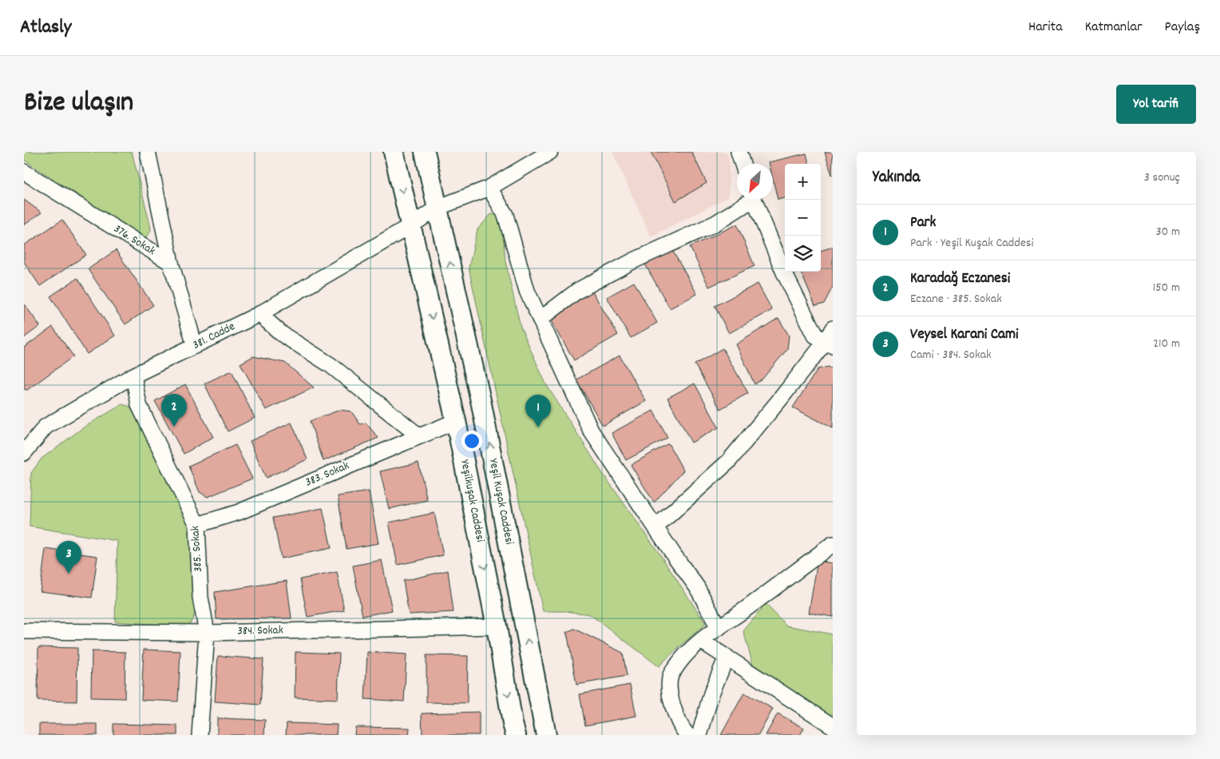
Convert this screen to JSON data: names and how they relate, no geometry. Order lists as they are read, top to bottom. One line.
{"streets":{"main road":["Yeşilkuşak Caddesi","Yeşil Kuşak Caddesi"],"street":["376. Sokak","381. Cadde","383. Sokak","385. Sokak","384. Sokak"]},"crossings":[["381. Cadde","Yeşilkuşak Caddesi"],["381. Cadde","Yeşil Kuşak Caddesi"],["381. Cadde","385. Sokak"],["383. Sokak","Yeşilkuşak Caddesi"],["383. Sokak","385. Sokak"],["Yeşilkuşak Caddesi","384. Sokak"],["385. Sokak","384. Sokak"]],"one_way":["Yeşilkuşak Caddesi","Yeşil Kuşak Caddesi"],"north":"bottom left","page":{"header":"Atlasly","nav":["Harita","Katmanlar","Paylaş"],"title":"Bize ulaşın","buttons":"Yol tarifi","heading":["Yakında","3 sonuç"],"map_buttons":["+","−"],"list":[{"mark":"1","name":"Park","note":"Park · Yeşil Kuşak Caddesi","value":"30 m"},{"mark":"2","name":"Karadağ Eczanesi","note":"Eczane · 385. Sokak","value":"150 m"},{"mark":"3","name":"Veysel Karani Cami","note":"Cami · 384. Sokak","value":"210 m"}],"pins":["2","1","3"]}}
